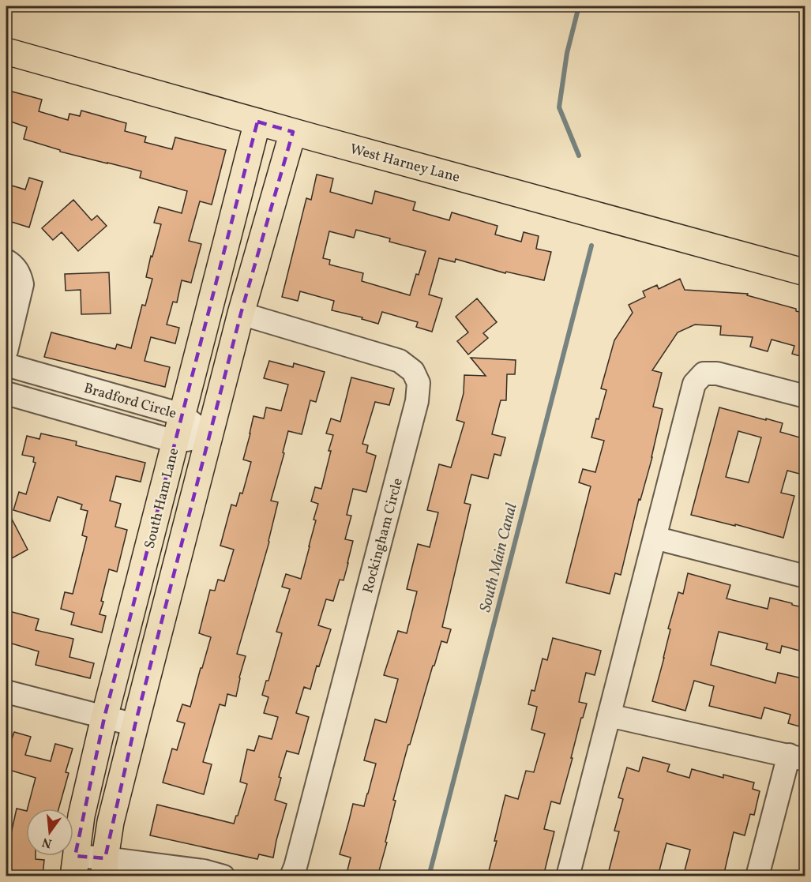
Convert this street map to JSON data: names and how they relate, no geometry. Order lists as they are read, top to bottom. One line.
{"streets":{"main road":["West Harney Lane","South Ham Lane"],"street":["Bradford Circle","Rockingham Circle"]},"crossings":[["West Harney Lane","South Ham Lane"],["Bradford Circle","South Ham Lane"]],"water":["South Main Canal"],"north":"bottom"}
